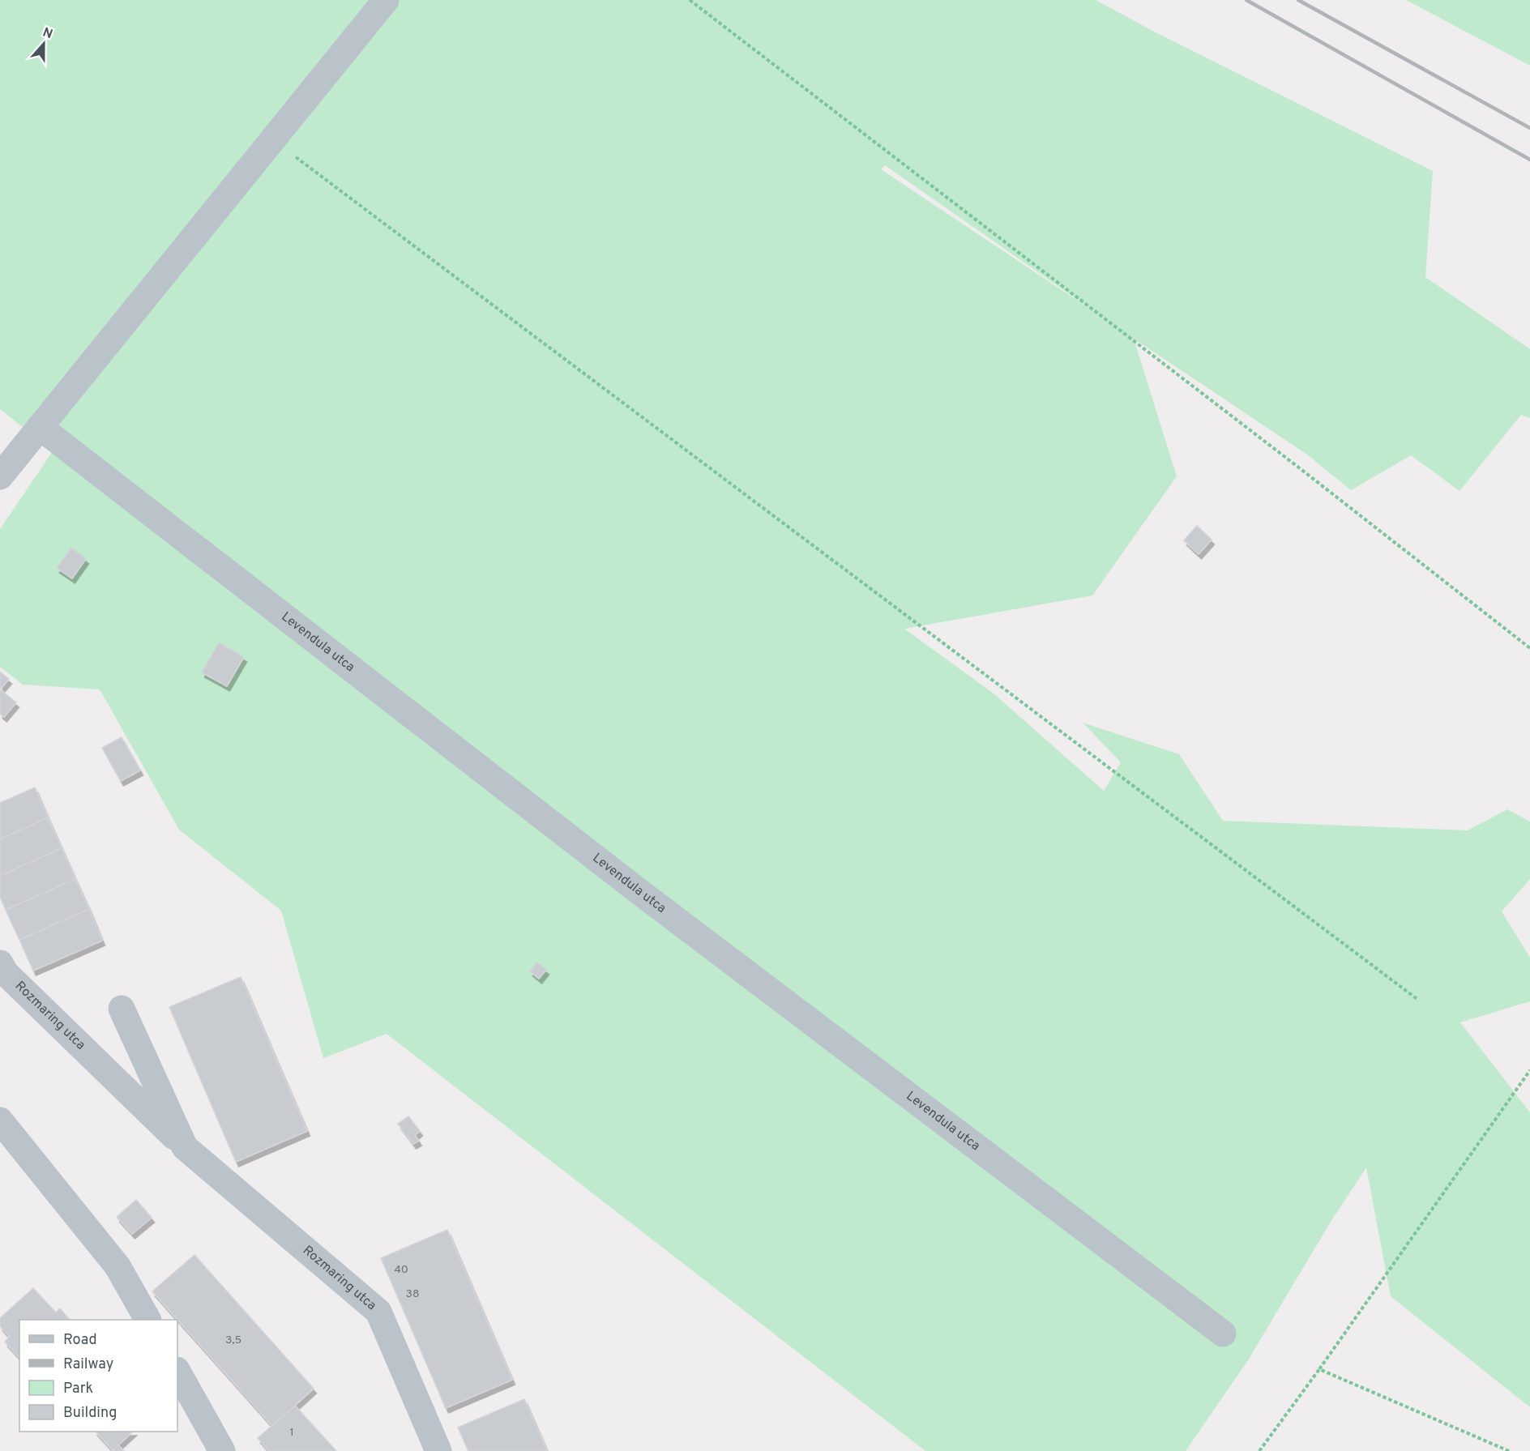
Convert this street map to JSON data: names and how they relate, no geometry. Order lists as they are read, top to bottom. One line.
{"streets":{"street":["Levendula utca","Rozmaring utca"]},"house_numbers":["40","38","3,5","1"],"legend":["Road","Railway","Park","Building"],"north":"top"}
